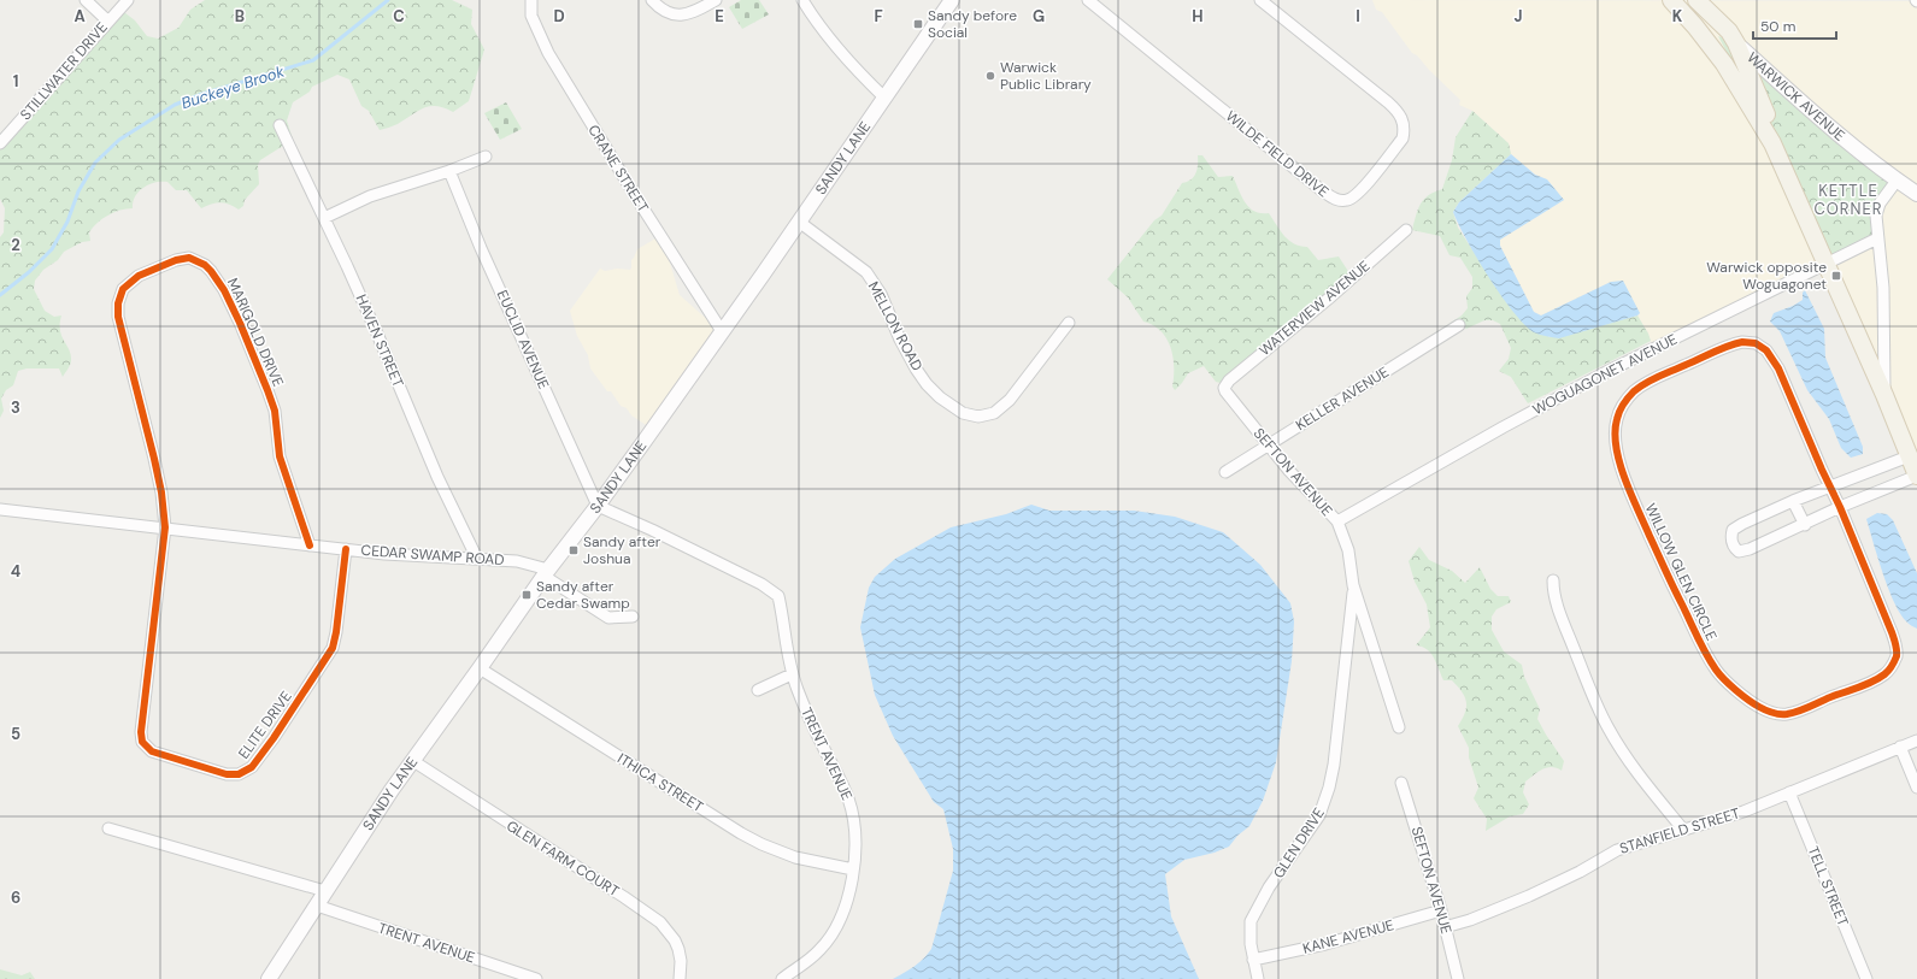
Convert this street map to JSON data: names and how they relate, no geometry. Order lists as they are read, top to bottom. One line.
{"streets":{"main road":["WARWICK AVENUE","SANDY LANE"],"street":["STILLWATER DRIVE","WILDE FIELD DRIVE","CRANE STREET","WATERVIEW AVENUE","MELLON ROAD","MARIGOLD DRIVE","EUCLID AVENUE","HAVEN STREET","WOGUAGONET AVENUE","KELLER AVENUE","SEFTON AVENUE","CEDAR SWAMP ROAD","WILLOW GLEN CIRCLE","ELITE DRIVE","TRENT AVENUE","ITHICA STREET","STANFIELD STREET","GLEN DRIVE","GLEN FARM COURT","TELL STREET","KANE AVENUE"]},"crossings":[["SANDY LANE","CRANE STREET"],["SANDY LANE","MELLON ROAD"],["SANDY LANE","EUCLID AVENUE"],["SANDY LANE","CEDAR SWAMP ROAD"],["SANDY LANE","TRENT AVENUE"],["SANDY LANE","ITHICA STREET"],["SANDY LANE","GLEN FARM COURT"],["WATERVIEW AVENUE","SEFTON AVENUE"],["MARIGOLD DRIVE","CEDAR SWAMP ROAD"],["MARIGOLD DRIVE","ELITE DRIVE"],["EUCLID AVENUE","TRENT AVENUE"],["HAVEN STREET","CEDAR SWAMP ROAD"],["WOGUAGONET AVENUE","SEFTON AVENUE"],["KELLER AVENUE","SEFTON AVENUE"],["SEFTON AVENUE","STANFIELD STREET"],["SEFTON AVENUE","GLEN DRIVE"],["SEFTON AVENUE","KANE AVENUE"],["CEDAR SWAMP ROAD","ELITE DRIVE"],["TRENT AVENUE","ITHICA STREET"],["STANFIELD STREET","TELL STREET"],["GLEN DRIVE","KANE AVENUE"]],"districts":["KETTLE CORNER"],"water":["Buckeye Brook"],"places":{"transit":["Sandy before Social","Warwick opposite Woguagonet","Sandy after Joshua","Sandy after Cedar Swamp"],"other":["Warwick Public Library"]},"scale_bar":"50 m","grid":{"columns":["A","B","C","D","E","F","G","H","I","J","K"],"rows":["1","2","3","4","5","6"]}}
